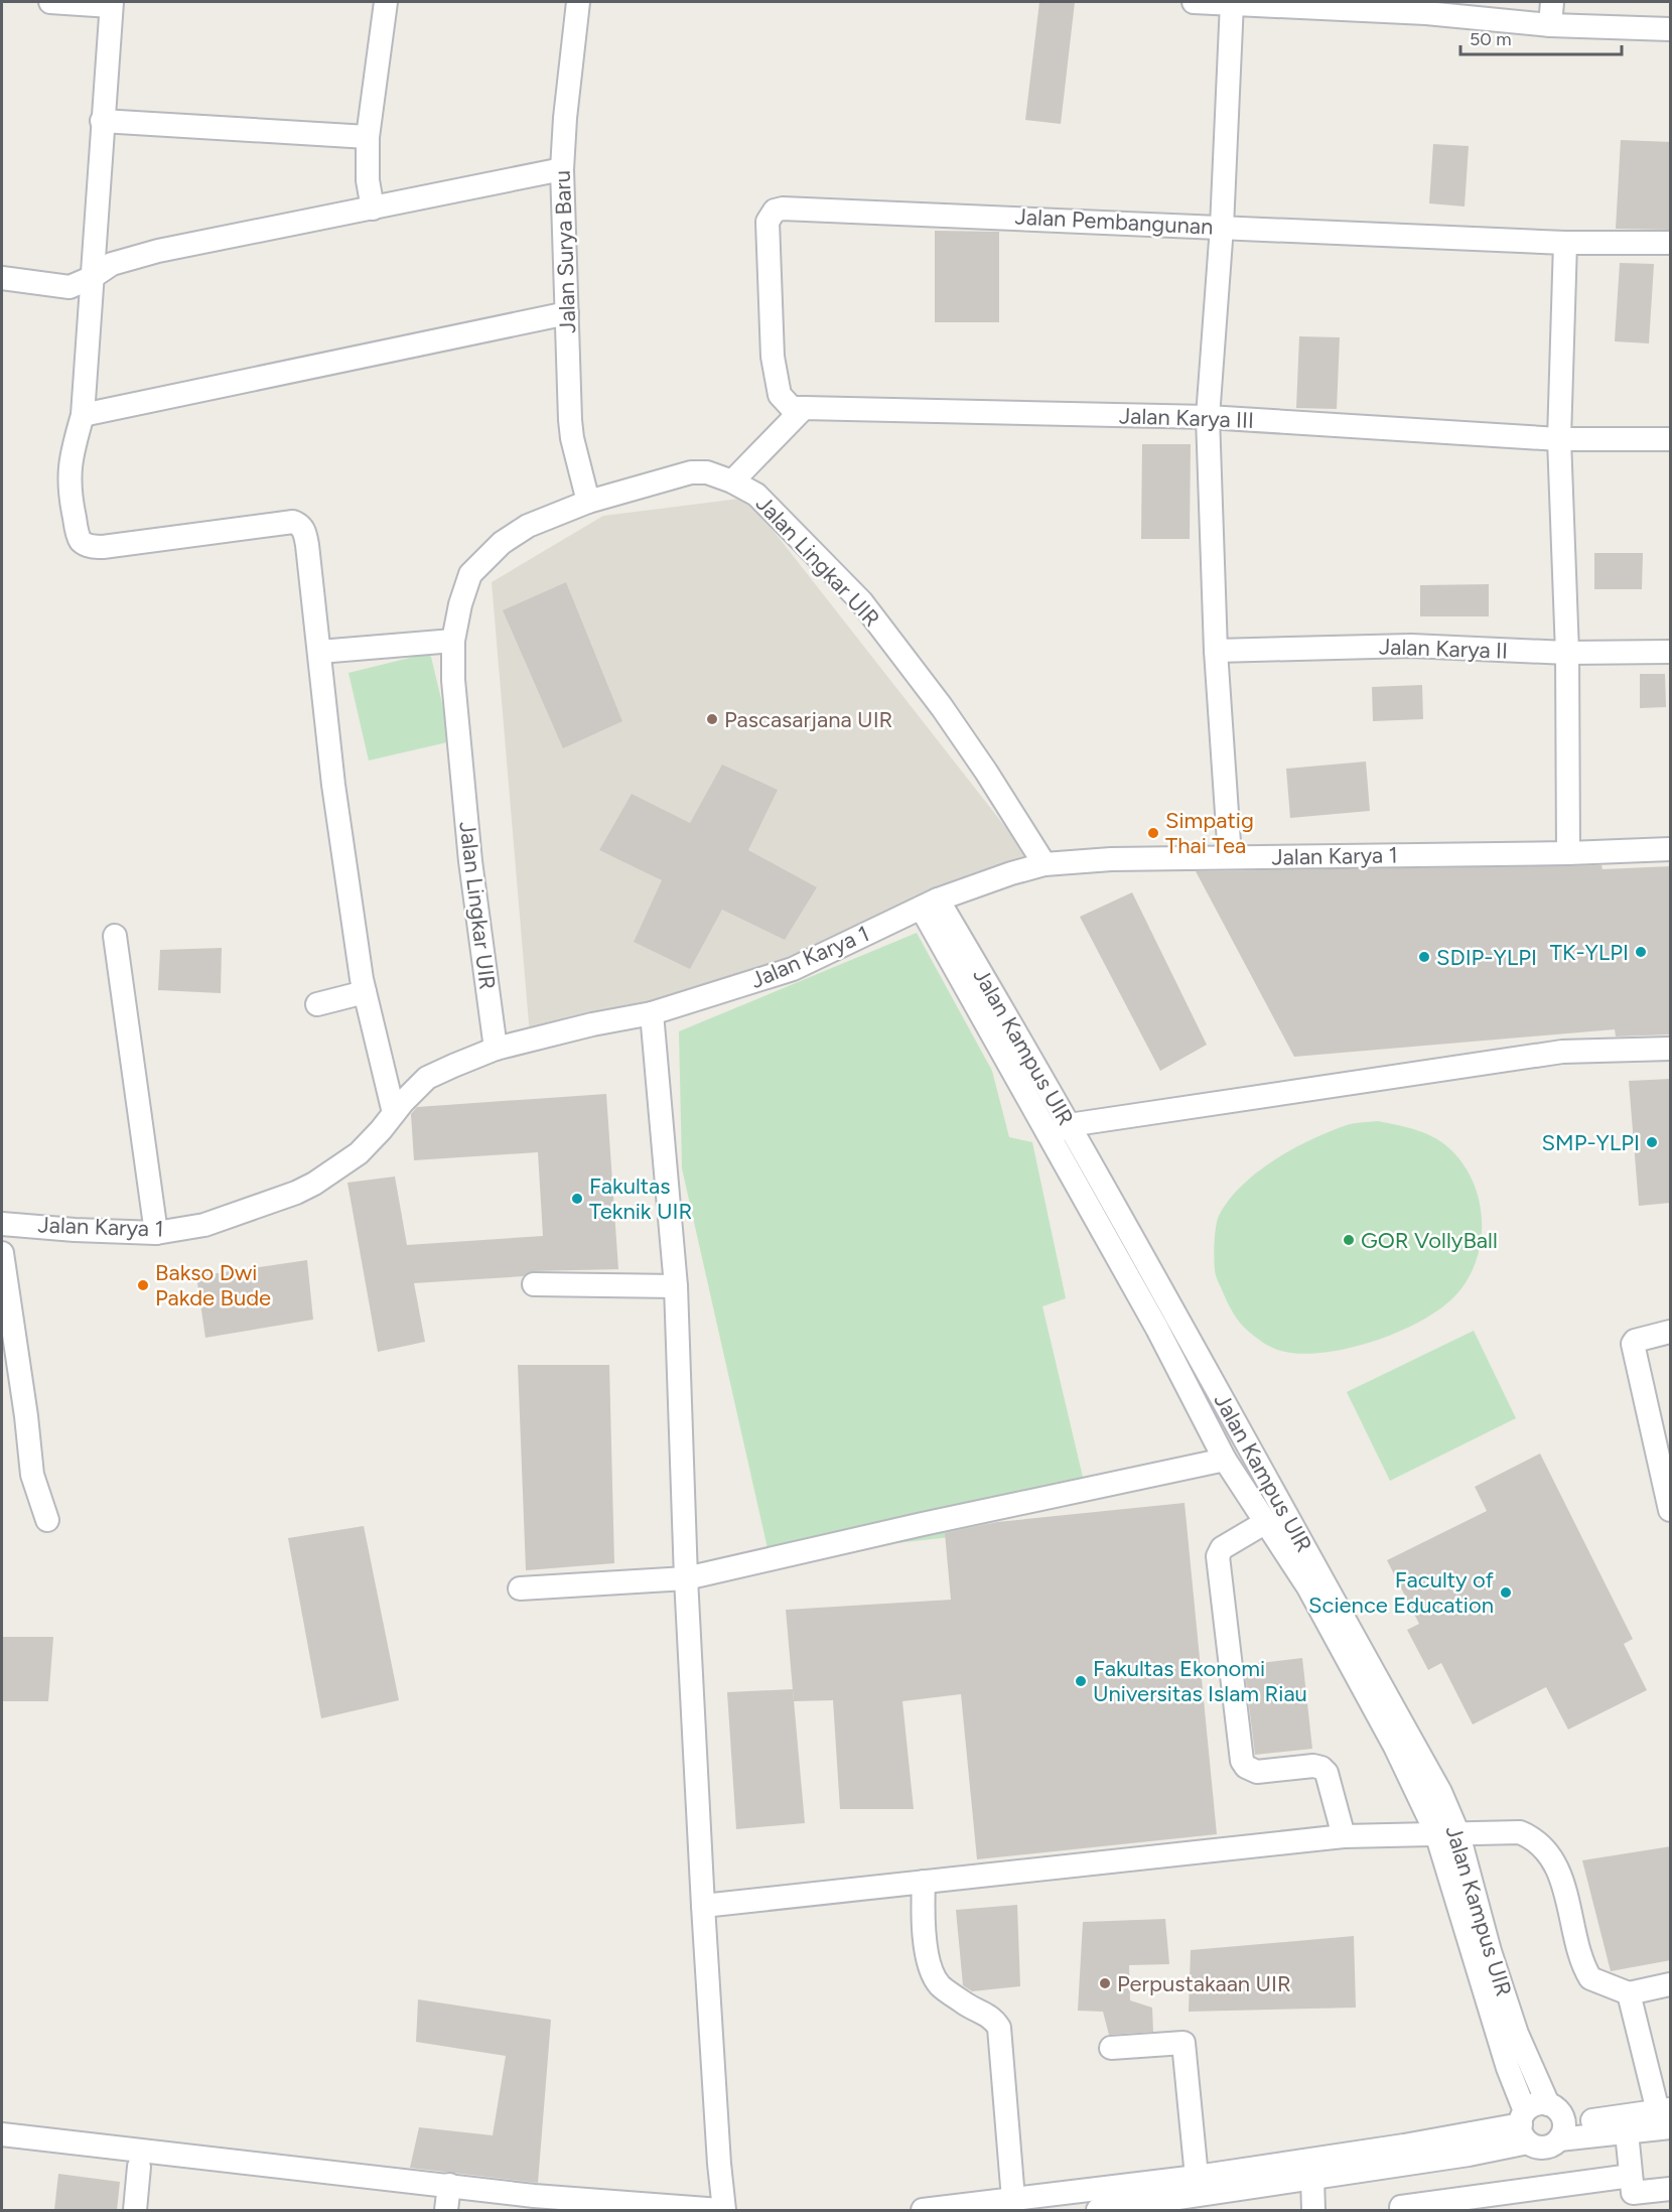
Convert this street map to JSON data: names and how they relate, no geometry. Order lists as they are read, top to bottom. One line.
{"streets":{"street":["Jalan Pembangunan","Jalan Surya Baru","Jalan Karya III","Jalan Lingkar UIR","Jalan Karya II","Jalan Karya 1","Jalan Kampus UIR"]},"crossings":[["Jalan Pembangunan","Jalan Karya III"],["Jalan Surya Baru","Jalan Lingkar UIR"],["Jalan Lingkar UIR","Jalan Karya 1"],["Jalan Karya 1","Jalan Kampus UIR"]],"places":["Pascasarjana UIR","Simpatig Thai Tea","TK-YLPI","SDIP-YLPI","SMP-YLPI","Fakultas Teknik UIR","GOR VollyBall","Bakso Dwi Pakde Bude","Faculty of Science Education","Fakultas Ekonomi Universitas Islam Riau","Perpustakaan UIR"],"scale_bar":"50 m"}
